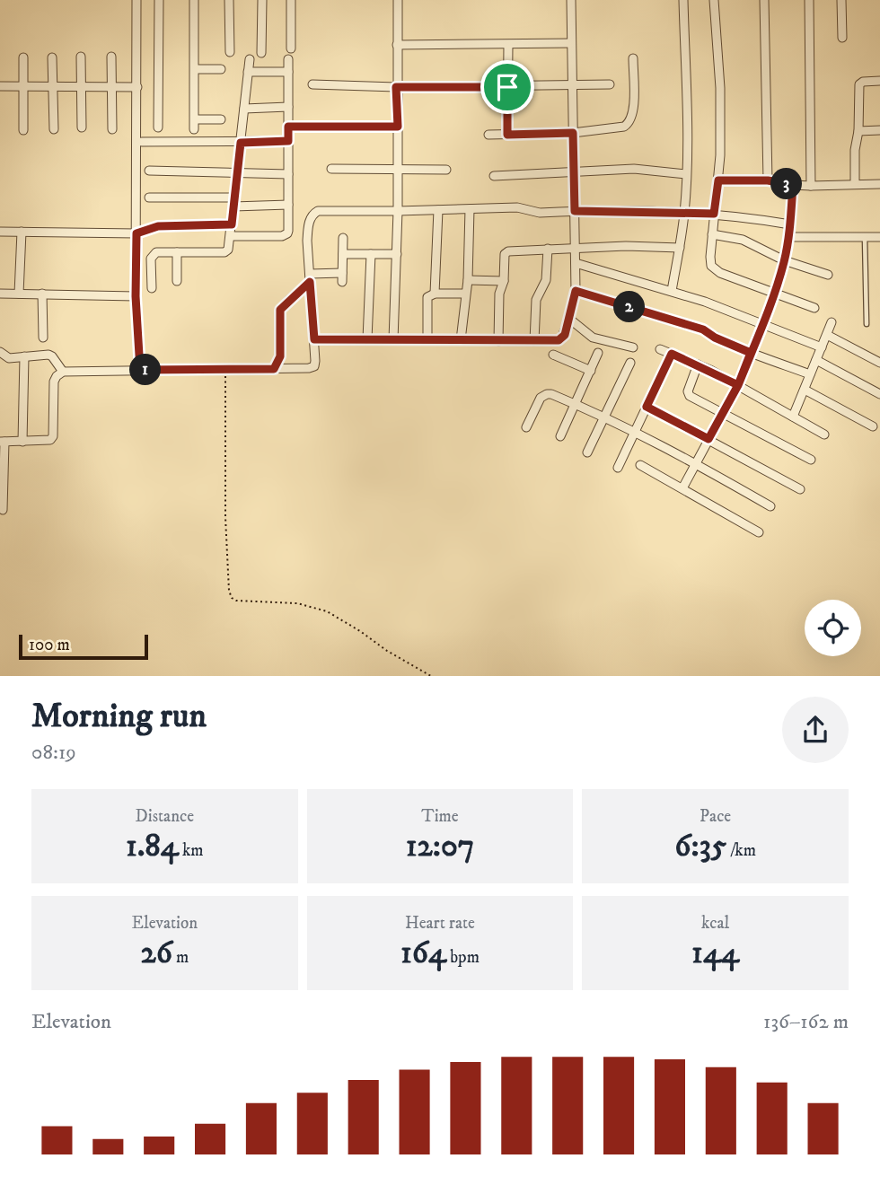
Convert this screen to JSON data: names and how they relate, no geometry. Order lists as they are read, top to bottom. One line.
{"scale_bar":"100 m","page":{"pins":["3","2","1"],"scale":"100 m","heading":["Morning run","08:19"],"stats":[["Distance","1.84 km"],["Time","12:07"],["Pace","6:35 /km"],["Elevation","26 m"],["Heart rate","164 bpm"],["kcal","144"]],"chart":["Elevation","136–162 m"]}}
